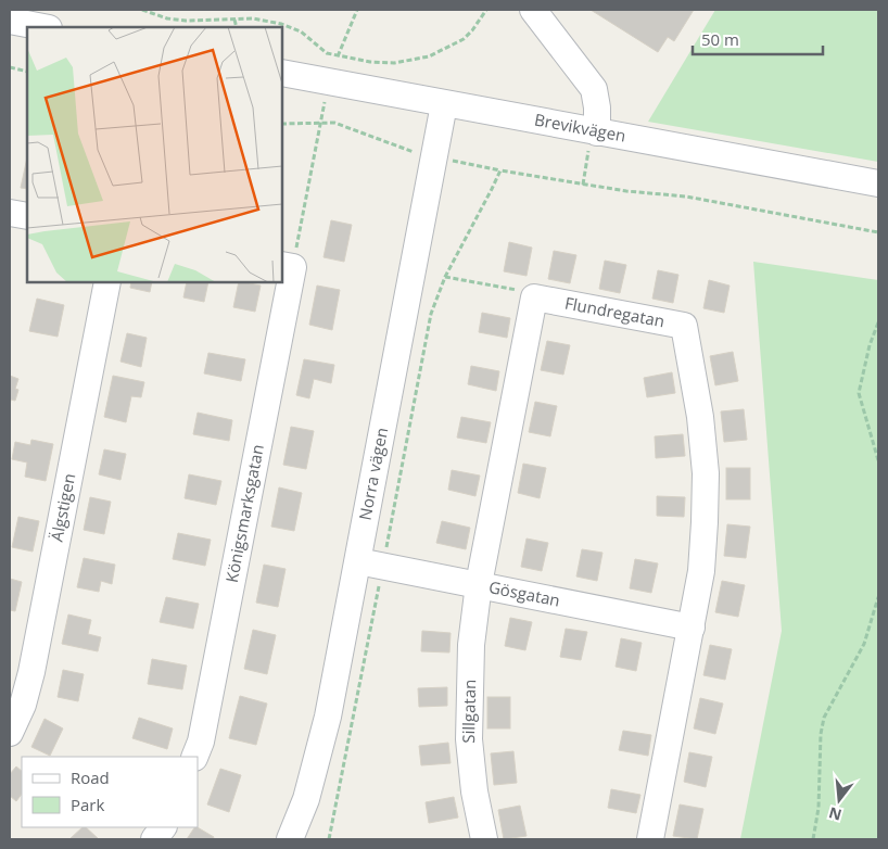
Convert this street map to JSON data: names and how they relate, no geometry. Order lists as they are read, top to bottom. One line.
{"streets":{"street":["Brevikvägen","Flundregatan","Norra vägen","Älgstigen","Königsmarksgatan","Gösgatan","Sillgatan"]},"crossings":[["Brevikvägen","Norra vägen"],["Flundregatan","Gösgatan"],["Norra vägen","Gösgatan"],["Gösgatan","Sillgatan"]],"legend":["Road","Park"],"scale_bar":"50 m","north":"bottom"}
